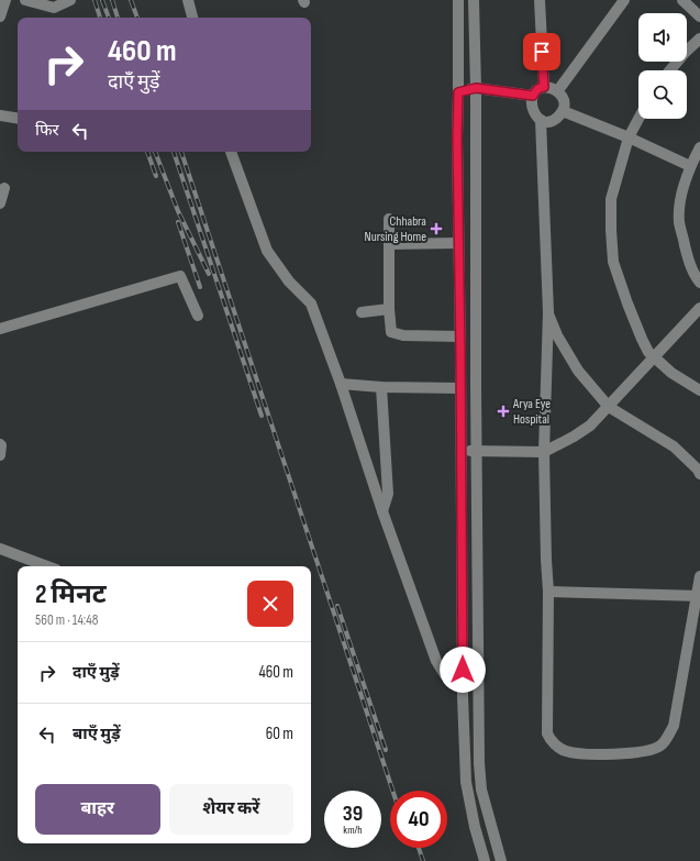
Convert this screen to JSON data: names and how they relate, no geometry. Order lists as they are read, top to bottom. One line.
{"places":{"health":["Chhabra Nursing Home","Arya Eye Hospital"]},"page":{"turn":["460 m","दाएँ मुड़ें"],"then":"फिर","heading":["2 मिनट","560 m · 14:48"],"list":[{"name":"दाएँ मुड़ें","value":"460 m"},{"name":"बाएँ मुड़ें","value":"60 m"}],"buttons":["बाहर","शेयर करें"],"speed":"39 km/h","limit":"40"}}
